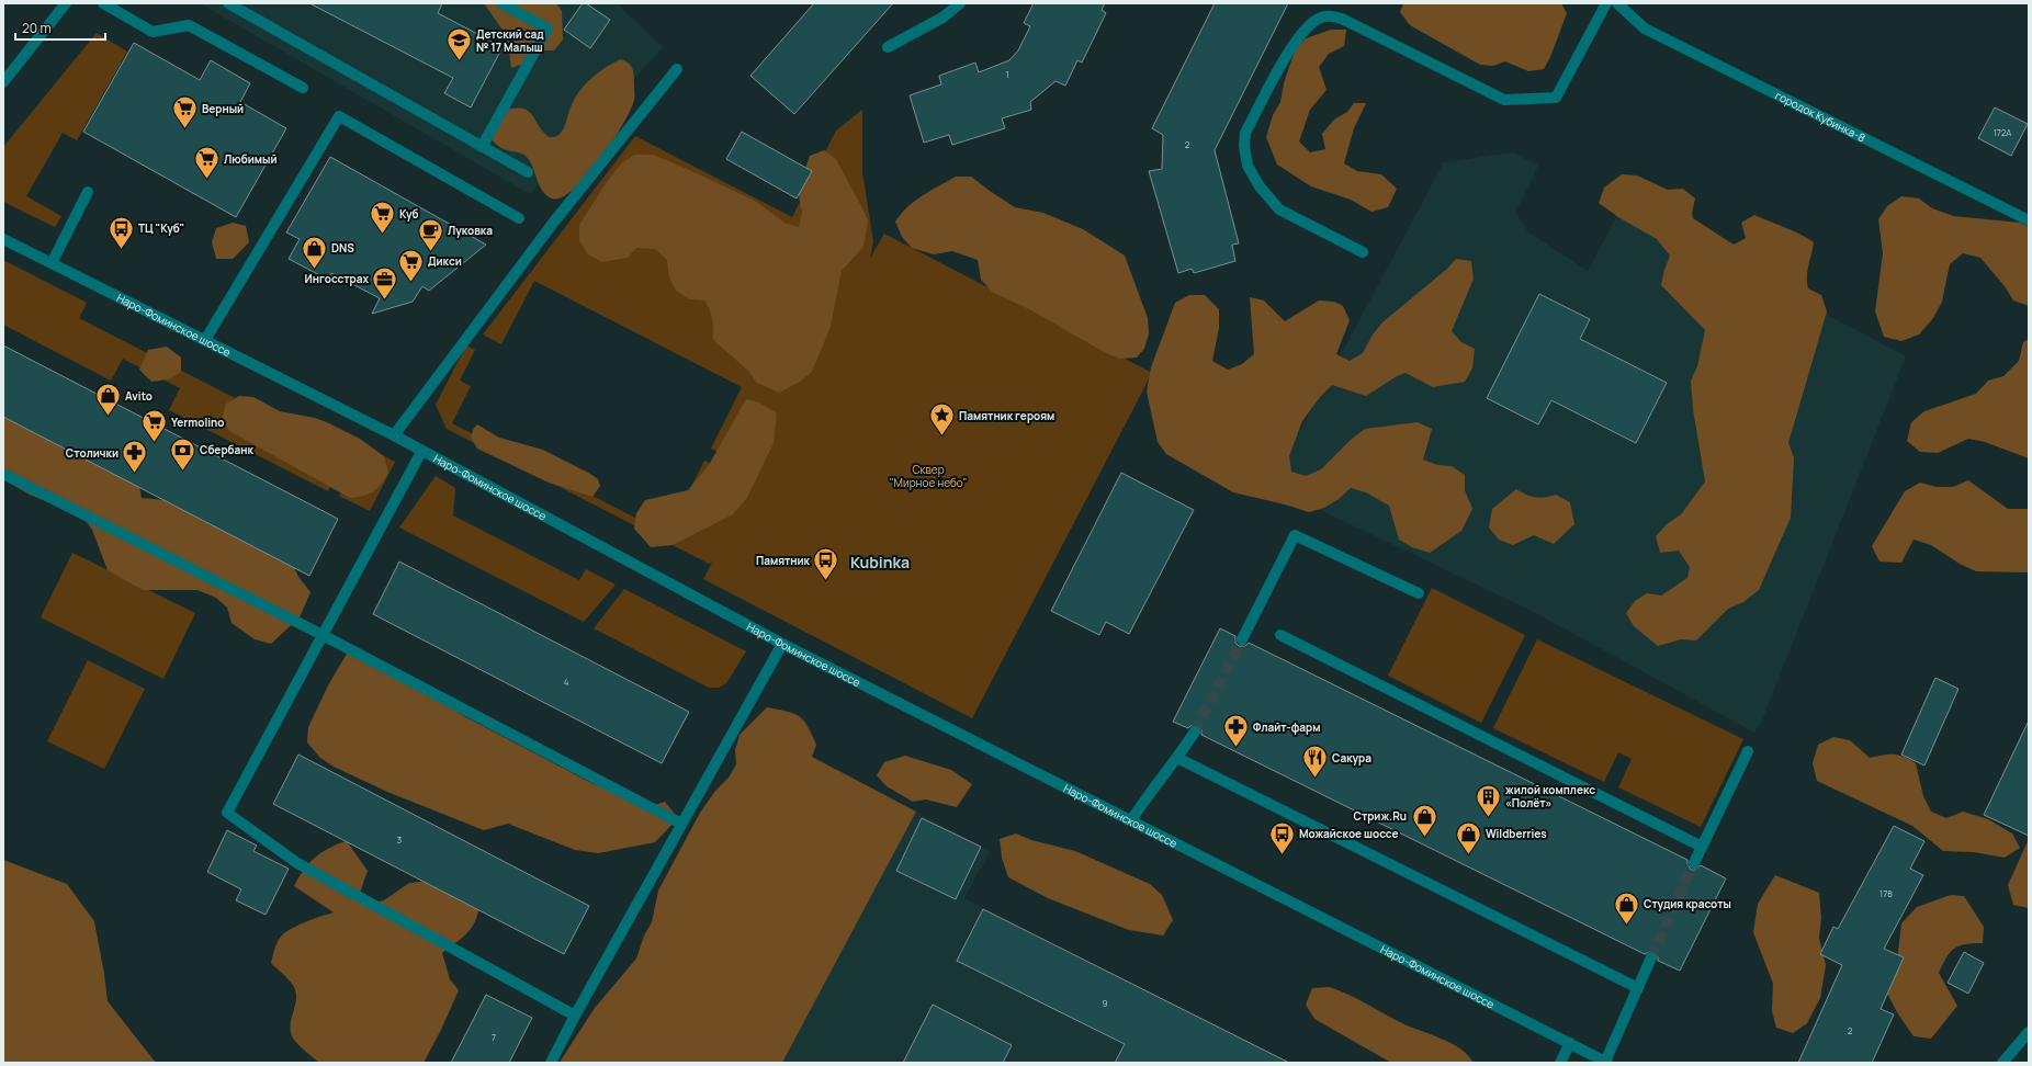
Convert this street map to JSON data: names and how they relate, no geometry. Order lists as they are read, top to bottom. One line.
{"streets":{"street":["городок Кубинка-8","Наро-Фоминское шоссе"]},"districts":["Kubinka"],"parks":["Сквер \"Мирное небо\""],"places":{"school or university":["Детский сад № 17 Малыш"],"supermarket":["Верный","Любимый","Куб","Дикси","Yermolino"],"bus stop":["ТЦ \"Куб\"","Памятник","Можайское шоссе"],"cafe":["Луковка"],"shop":["DNS","Avito","Стриж.Ru","Wildberries","Студия красоты"],"office":["Ингосстрах"],"place":["Памятник героям"],"bank":["Сбербанк"],"pharmacy":["Столички","Флайт-фарм"],"restaurant":["Сакура"],"building":["жилой комплекс «Полёт»"]},"house_numbers":["1","172А","2","4","3","178","9","2","7"],"scale_bar":"20 m"}
